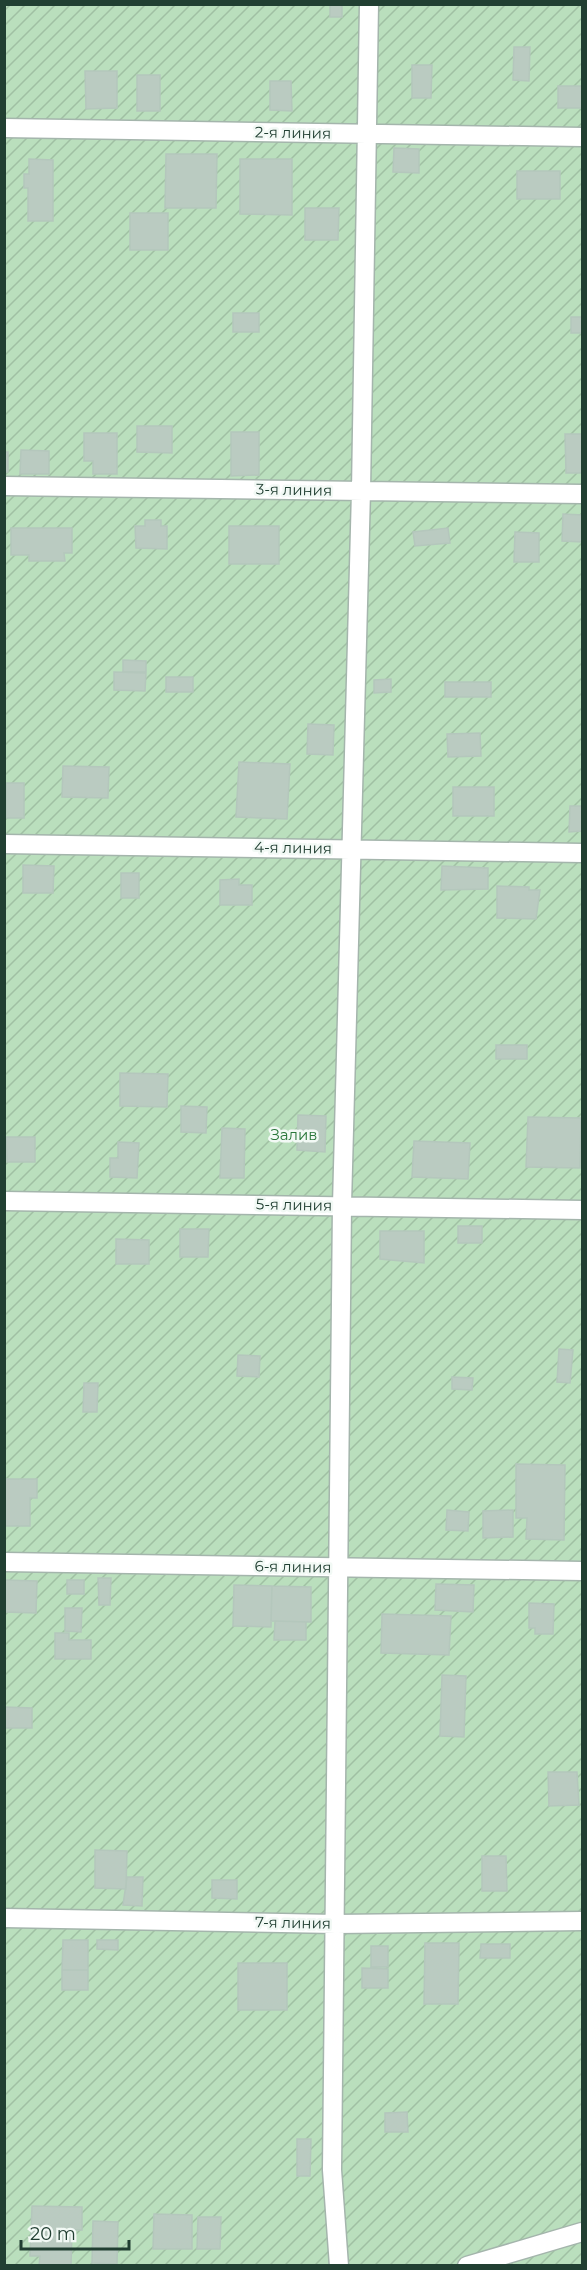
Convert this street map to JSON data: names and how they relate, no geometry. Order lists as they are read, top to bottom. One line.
{"streets":{"street":["2-я линия","3-я линия","4-я линия","5-я линия","6-я линия","7-я линия"]},"parks":["Залив"],"scale_bar":"20 m"}
